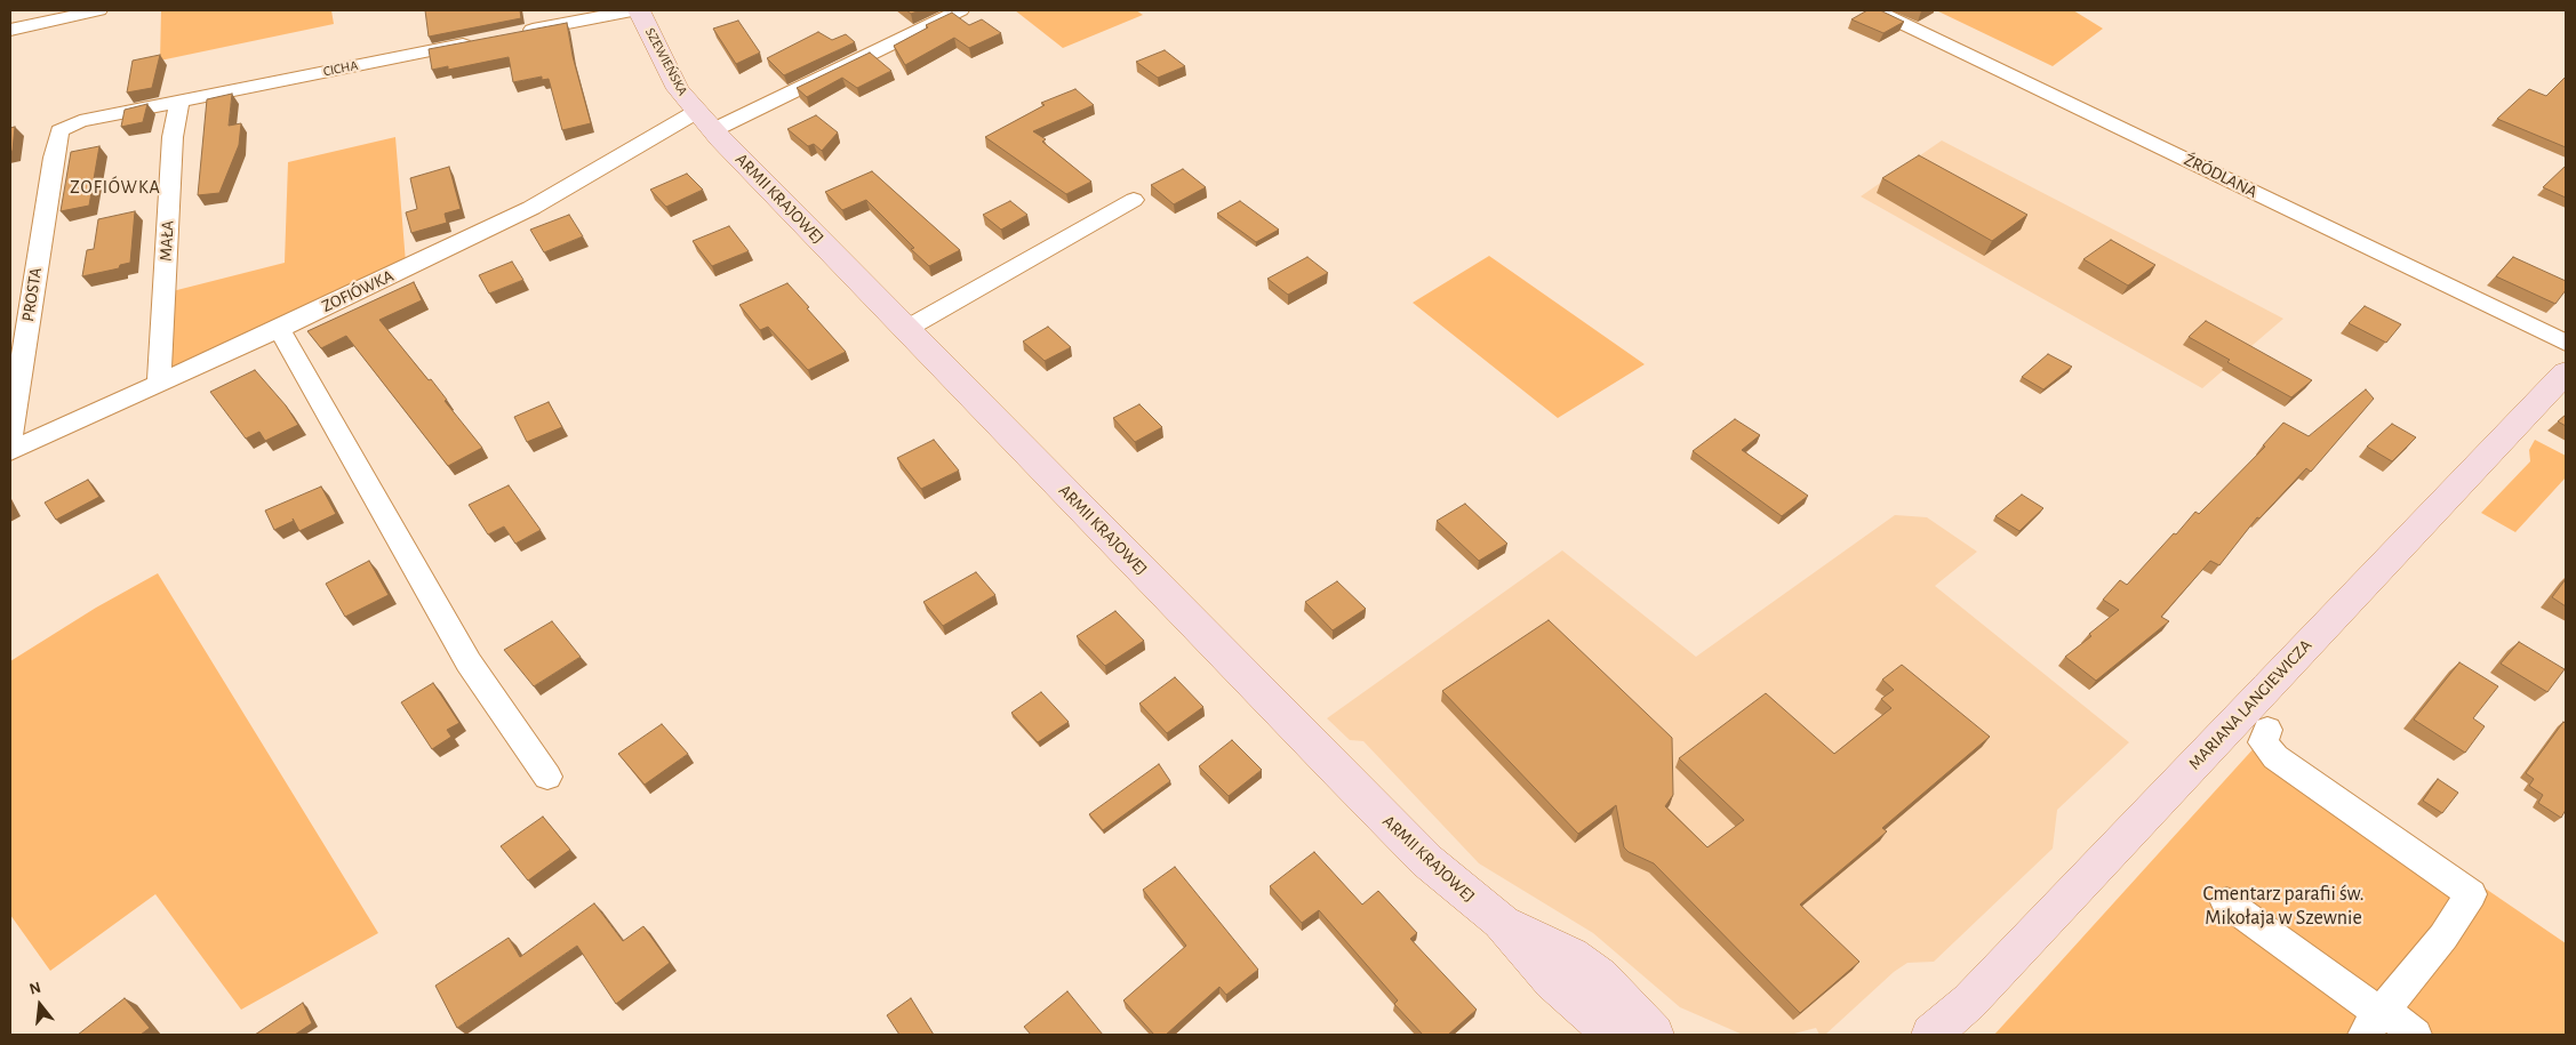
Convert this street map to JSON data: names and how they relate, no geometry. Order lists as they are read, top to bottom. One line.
{"streets":{"street":["SZEWIEŃSKA","CICHA","ŹRÓDLANA","ARMII KRAJOWEJ","MAŁA","ZOFIÓWKA","PROSTA","MARIANA LANGIEWICZA"]},"crossings":[["SZEWIEŃSKA","ARMII KRAJOWEJ"],["SZEWIEŃSKA","ZOFIÓWKA"],["CICHA","MAŁA"],["CICHA","PROSTA"],["ARMII KRAJOWEJ","ZOFIÓWKA"],["MAŁA","ZOFIÓWKA"],["ZOFIÓWKA","PROSTA"]],"districts":["ZOFIÓWKA"],"parks":["Cmentarz parafii św. Mikołaja w Szewnie"],"north":"top"}
